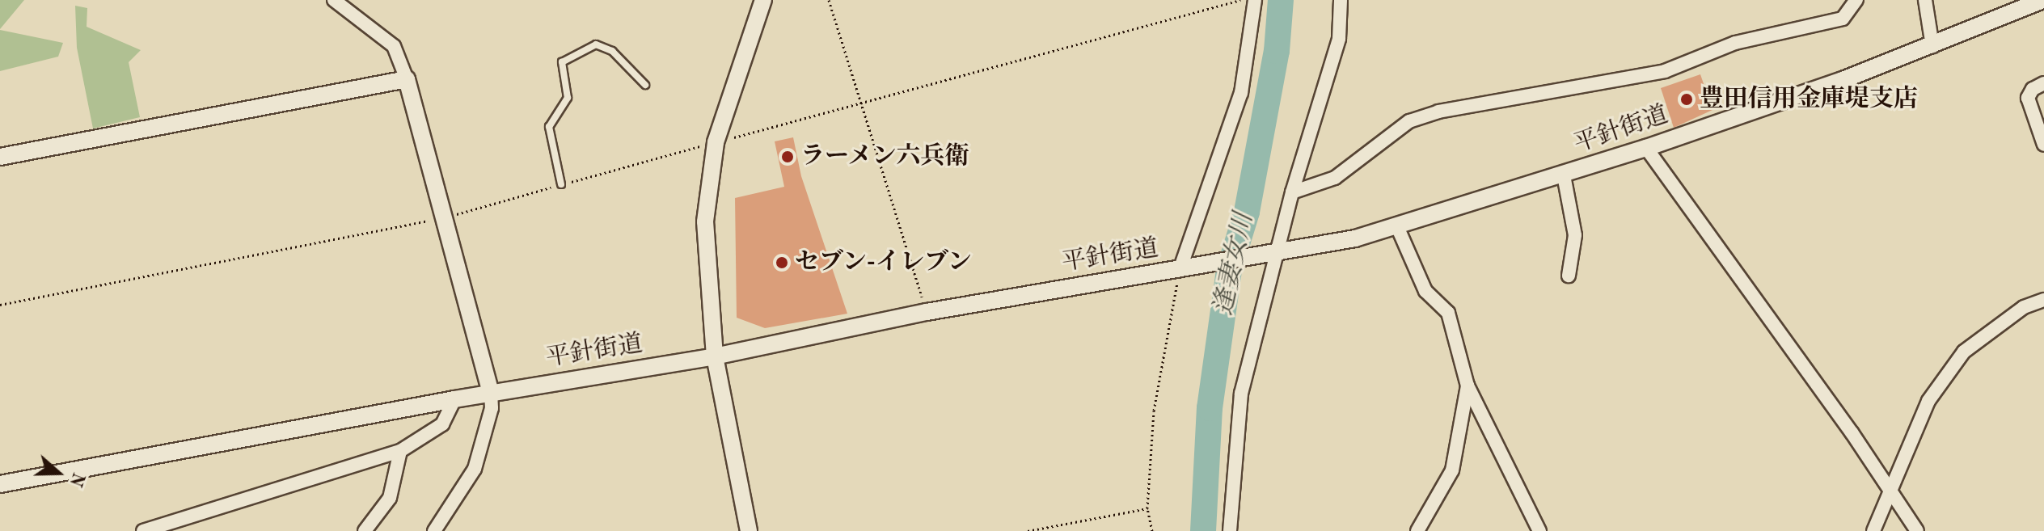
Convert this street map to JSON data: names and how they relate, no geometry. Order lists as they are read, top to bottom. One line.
{"streets":{"street":["平針街道"]},"water":["逢妻女川"],"places":["豊田信用金庫堤支店","ラーメン六兵衛","セブン-イレブン"],"north":"right"}
